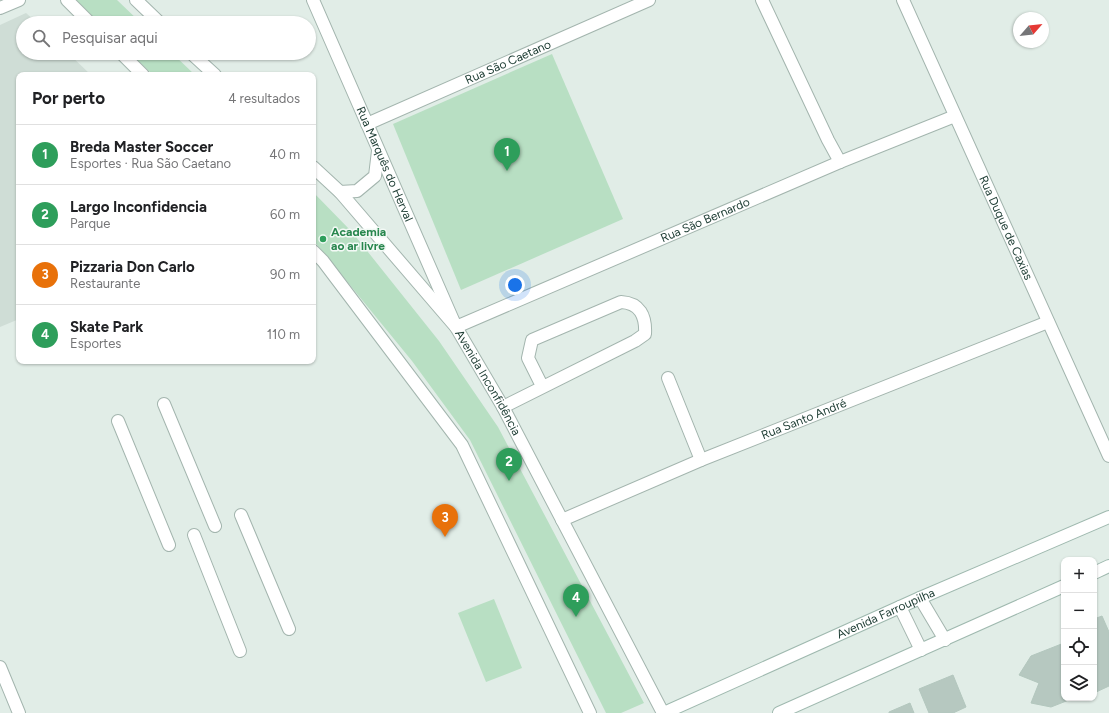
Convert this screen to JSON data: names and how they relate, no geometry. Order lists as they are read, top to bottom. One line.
{"streets":{"street":["Rua São Caetano","Rua Marquês do Herval","Rua São Bernardo","Rua Duque de Caxias","Avenida Inconfidência","Rua Santo André","Avenida Farroupilha"]},"crossings":[["Rua São Caetano","Rua Marquês do Herval"],["Rua Marquês do Herval","Rua São Bernardo"],["Rua Marquês do Herval","Avenida Inconfidência"],["Rua São Bernardo","Rua Duque de Caxias"],["Rua São Bernardo","Avenida Inconfidência"],["Rua Duque de Caxias","Rua Santo André"],["Avenida Inconfidência","Rua Santo André"],["Avenida Inconfidência","Avenida Farroupilha"]],"places":["Academia ao ar livre"],"north":"top right","page":{"search":"Pesquisar aqui","heading":["Por perto","4 resultados"],"list":[{"mark":"1","name":"Breda Master Soccer","note":"Esportes · Rua São Caetano","value":"40 m"},{"mark":"2","name":"Largo Inconfidencia","note":"Parque","value":"60 m"},{"mark":"3","name":"Pizzaria Don Carlo","note":"Restaurante","value":"90 m"},{"mark":"4","name":"Skate Park","note":"Esportes","value":"110 m"}],"pins":["1","2","3","4"],"map_buttons":["+","−"]}}
